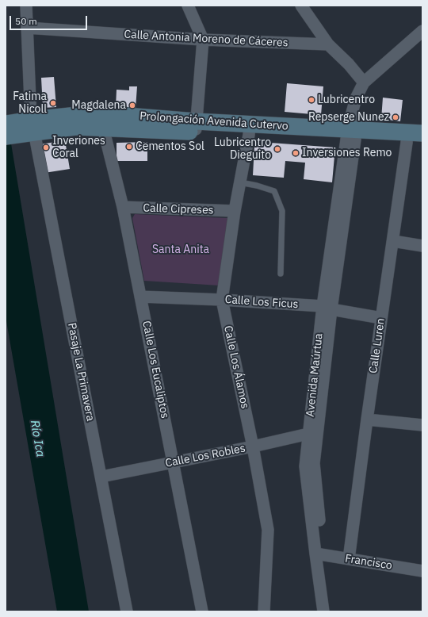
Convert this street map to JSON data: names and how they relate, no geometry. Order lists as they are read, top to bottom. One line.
{"streets":{"street":["Calle Antonia Moreno de Cáceres","Prolongación Avenida Cutervo","Calle Cipreses","Calle Los Ficus","Calle Luren","Calle Los Álamos","Calle Los Eucaliptos","Pasaje La Primavera","Avenida Maúrtua","Calle Los Robles","Francisco"]},"crossings":[["Calle Antonia Moreno de Cáceres","Pasaje La Primavera"],["Prolongación Avenida Cutervo","Calle Luren"],["Prolongación Avenida Cutervo","Calle Los Álamos"],["Prolongación Avenida Cutervo","Calle Los Eucaliptos"],["Prolongación Avenida Cutervo","Pasaje La Primavera"],["Prolongación Avenida Cutervo","Avenida Maúrtua"],["Calle Cipreses","Calle Los Álamos"],["Calle Cipreses","Calle Los Eucaliptos"],["Calle Los Ficus","Calle Luren"],["Calle Los Ficus","Calle Los Álamos"],["Calle Los Ficus","Calle Los Eucaliptos"],["Calle Los Ficus","Avenida Maúrtua"],["Calle Luren","Francisco"],["Calle Los Álamos","Calle Los Robles"],["Calle Los Eucaliptos","Calle Los Robles"],["Pasaje La Primavera","Calle Los Robles"],["Avenida Maúrtua","Calle Los Robles"],["Avenida Maúrtua","Francisco"]],"water":["Río Ica"],"parks":["Santa Anita"],"places":["Lubricentro","Fatima Nicoll","Magdalena","Repserge Nunez","Cementos Sol","Inveriones Coral","Lubricentro Dieguito","Inversiones Remo"],"scale_bar":"50 m"}
